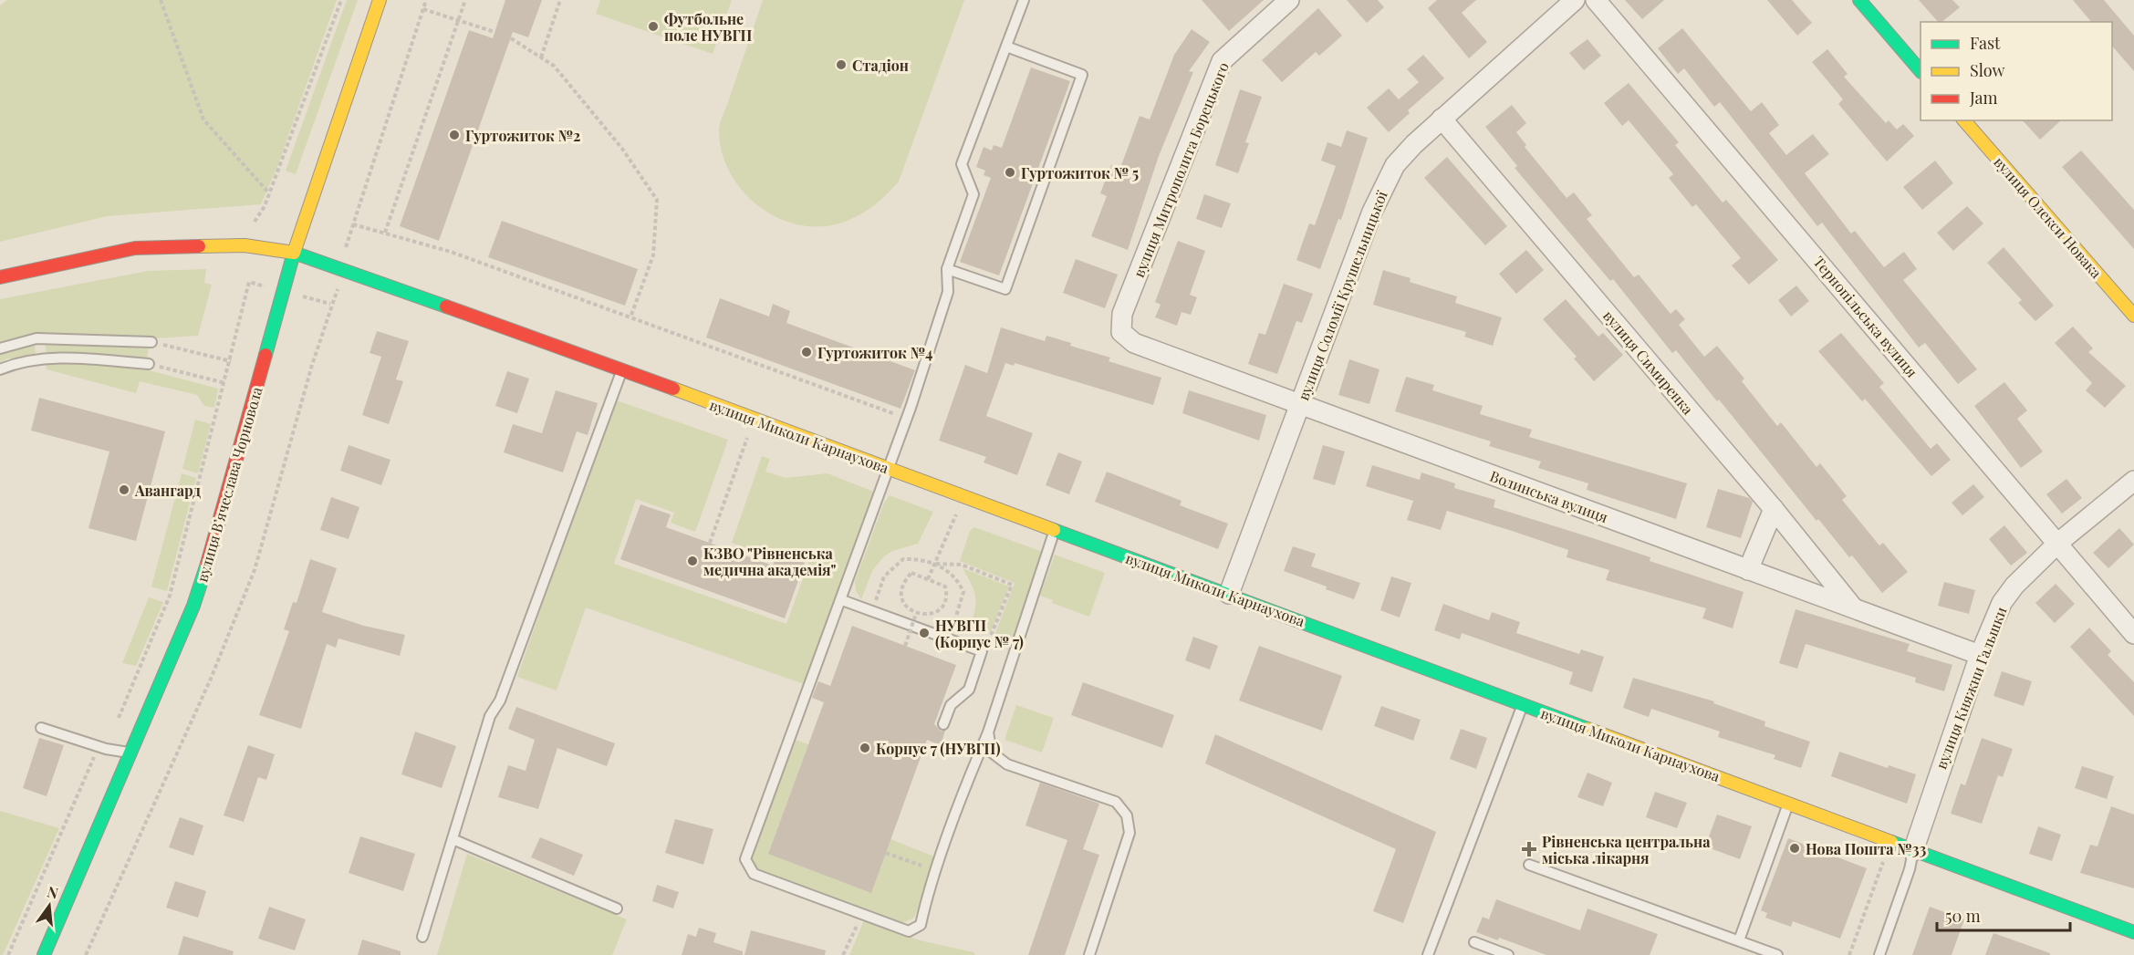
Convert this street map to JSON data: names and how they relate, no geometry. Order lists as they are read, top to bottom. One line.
{"streets":{"main road":["вулиця Олекси Новака","вулиця Миколи Карнаухова","вулиця Вʼячеслава Чорновола"],"street":["вулиця Митрополита Борецького","вулиця Соломії Крушельницької","Тернопільська вулиця","вулиця Симиренка","Волинська вулиця","вулиця Княжни Гальшки"]},"crossings":[["вулиця Митрополита Борецького","Волинська вулиця"],["вулиця Соломії Крушельницької","вулиця Симиренка"],["вулиця Соломії Крушельницької","вулиця Миколи Карнаухова"],["вулиця Соломії Крушельницької","Волинська вулиця"],["Тернопільська вулиця","вулиця Княжни Гальшки"],["вулиця Симиренка","Волинська вулиця"],["вулиця Миколи Карнаухова","вулиця Вʼячеслава Чорновола"],["вулиця Миколи Карнаухова","вулиця Княжни Гальшки"],["Волинська вулиця","вулиця Княжни Гальшки"]],"places":{"other":["Футбольне поле НУВГП","Стадіон","Гуртожиток №2","Гуртожиток № 5","Гуртожиток №4","Авангард","КЗВО \"Рівненська медична академія\"","НУВГП (Корпус № 7)","Корпус 7 (НУВГП)","Нова Пошта №33"],"health":["Рівненська центральна міська лікарня"]},"legend":["Fast","Slow","Jam"],"scale_bar":"50 m","north":"top"}
